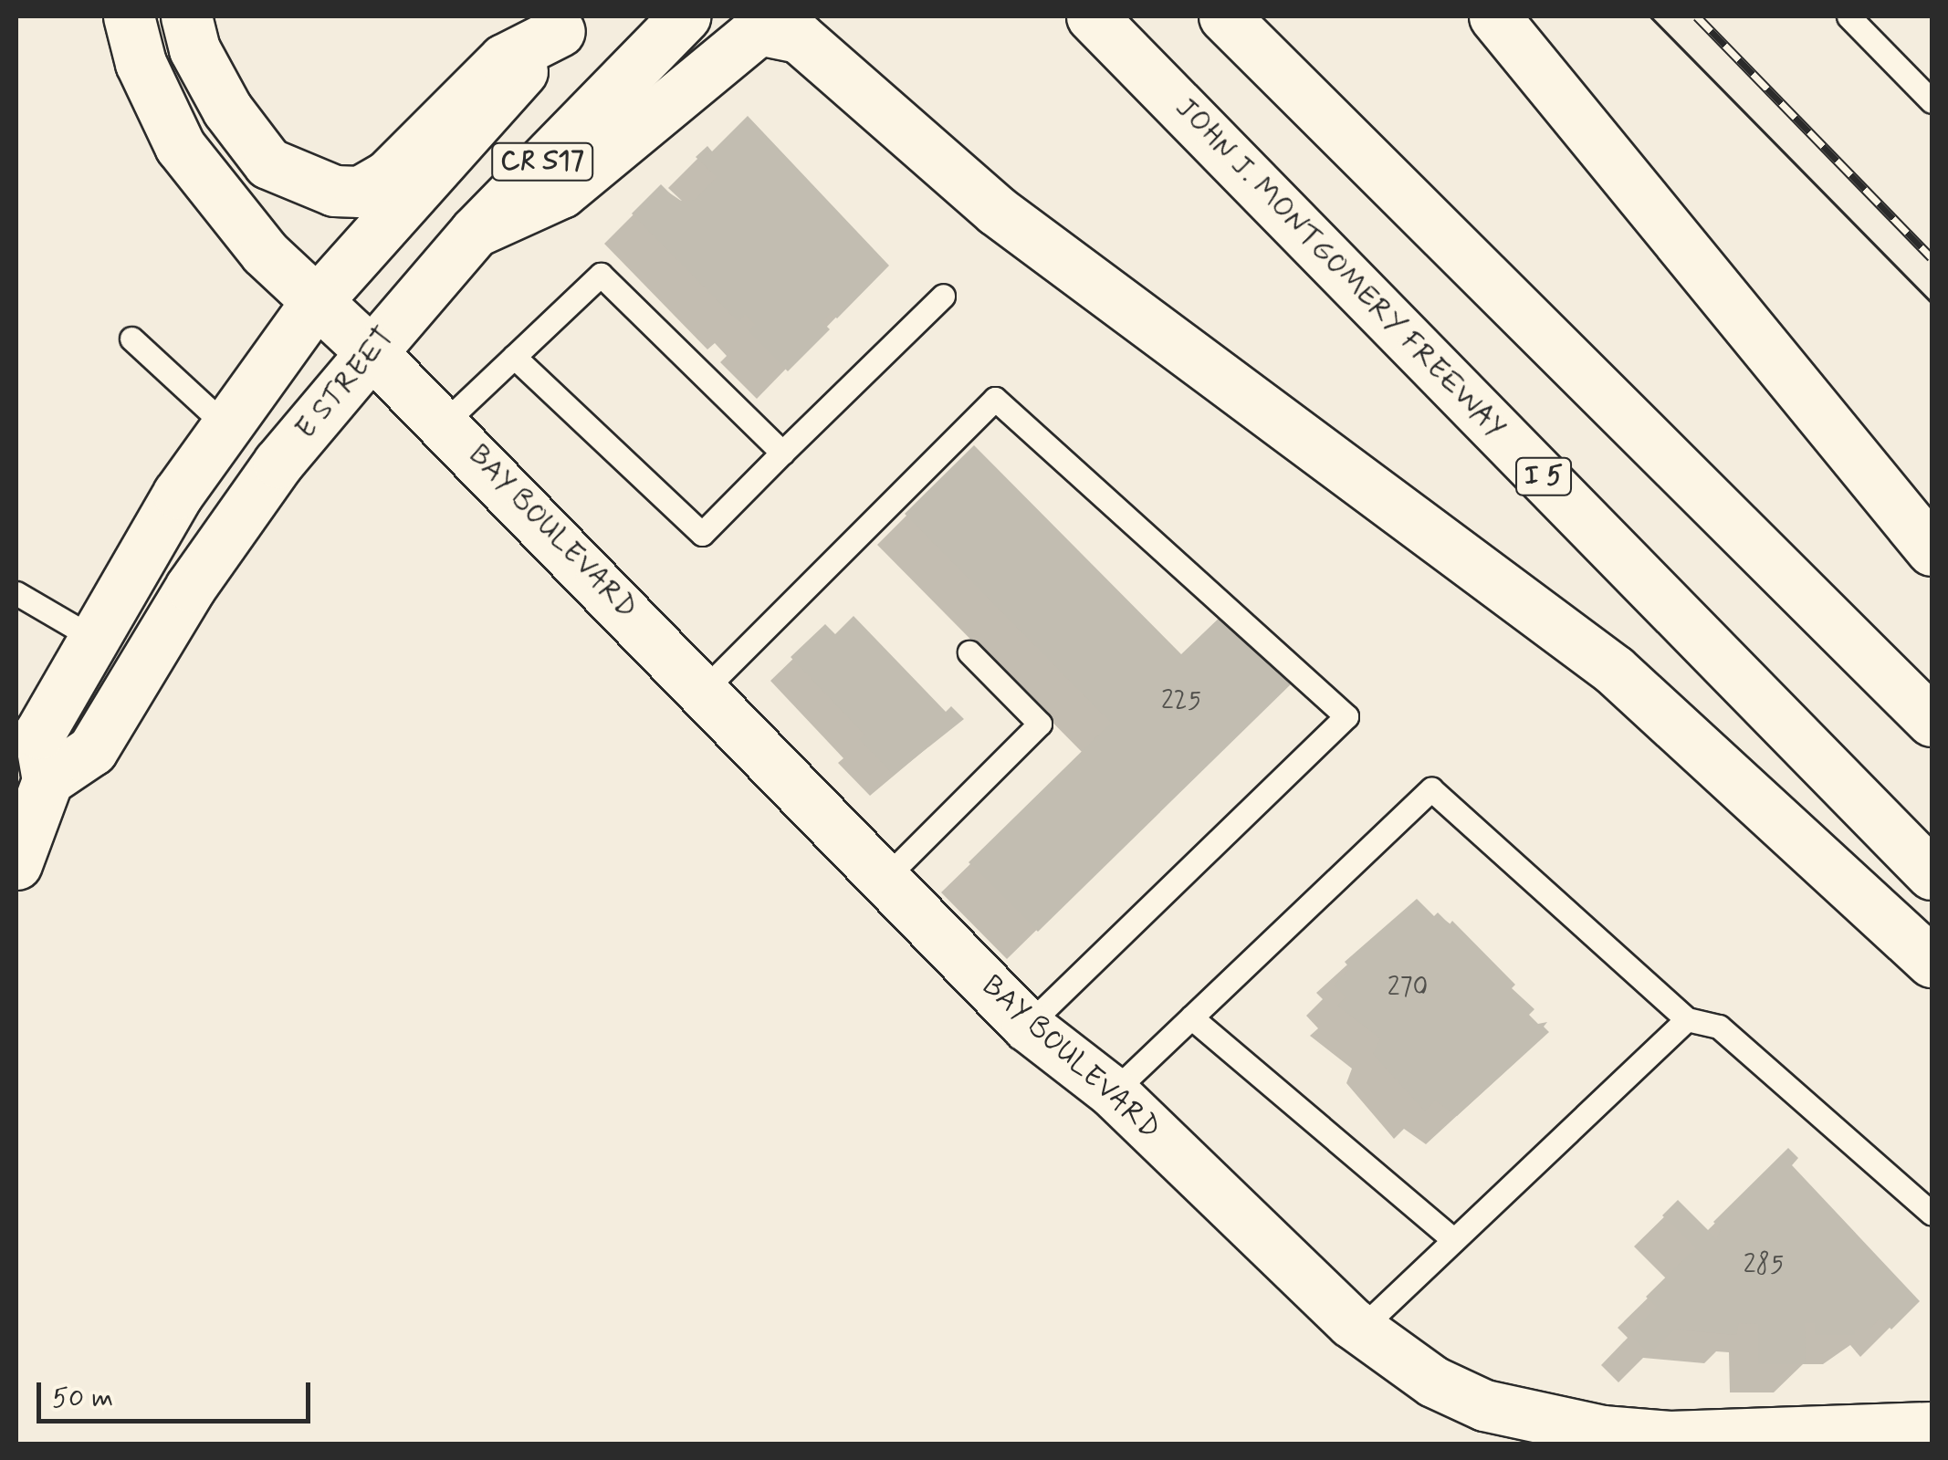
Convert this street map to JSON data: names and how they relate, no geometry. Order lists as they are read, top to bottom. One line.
{"streets":{"main road":["CR S17","JOHN J. MONTGOMERY FREEWAY","E STREET","I 5","BAY BOULEVARD"]},"crossings":[["E STREET","BAY BOULEVARD"]],"house_numbers":["225","270","285"],"scale_bar":"50 m"}
